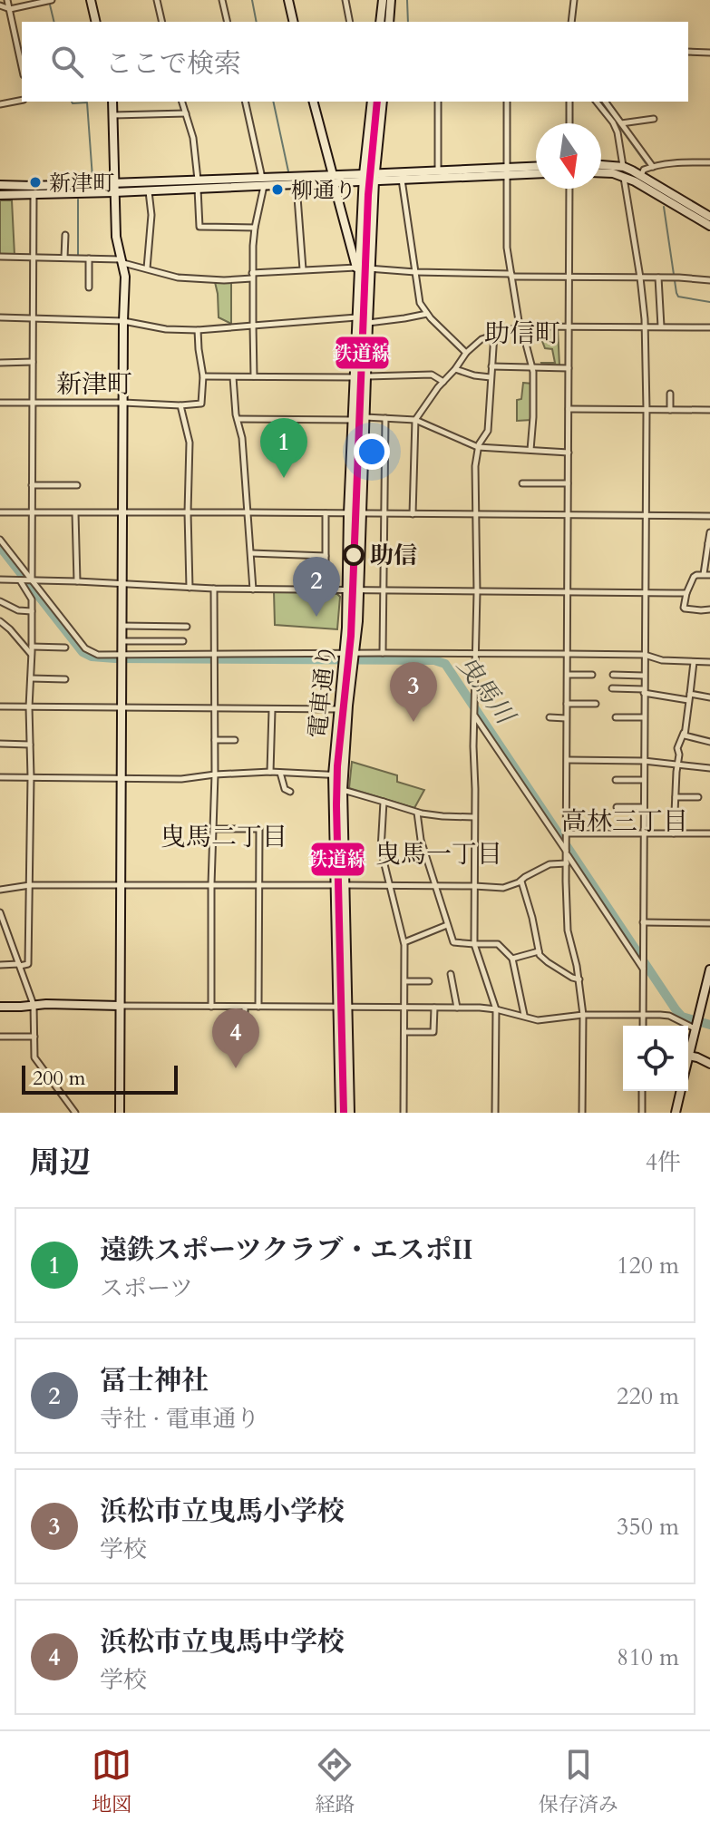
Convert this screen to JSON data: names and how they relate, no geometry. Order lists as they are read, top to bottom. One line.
{"streets":{"street":["電車通り"]},"districts":["助信町","新津町","高林三丁目","曳馬二丁目","曳馬一丁目"],"water":["曳馬川"],"places":["新津町","柳通り","助信"],"lines":["transit line 鉄道線"],"scale_bar":"200 m","north":"bottom","page":{"search":"ここで検索","pins":["1","2","3","4"],"scale":"200 m","heading":["周辺","4件"],"list":[{"mark":"1","name":"遠鉄スポーツクラブ・エスポII","note":"スポーツ","value":"120 m"},{"mark":"2","name":"冨士神社","note":"寺社 · 電車通り","value":"220 m"},{"mark":"3","name":"浜松市立曳馬小学校","note":"学校","value":"350 m"},{"mark":"4","name":"浜松市立曳馬中学校","note":"学校","value":"810 m"}],"nav":["地図","経路","保存済み"]}}
